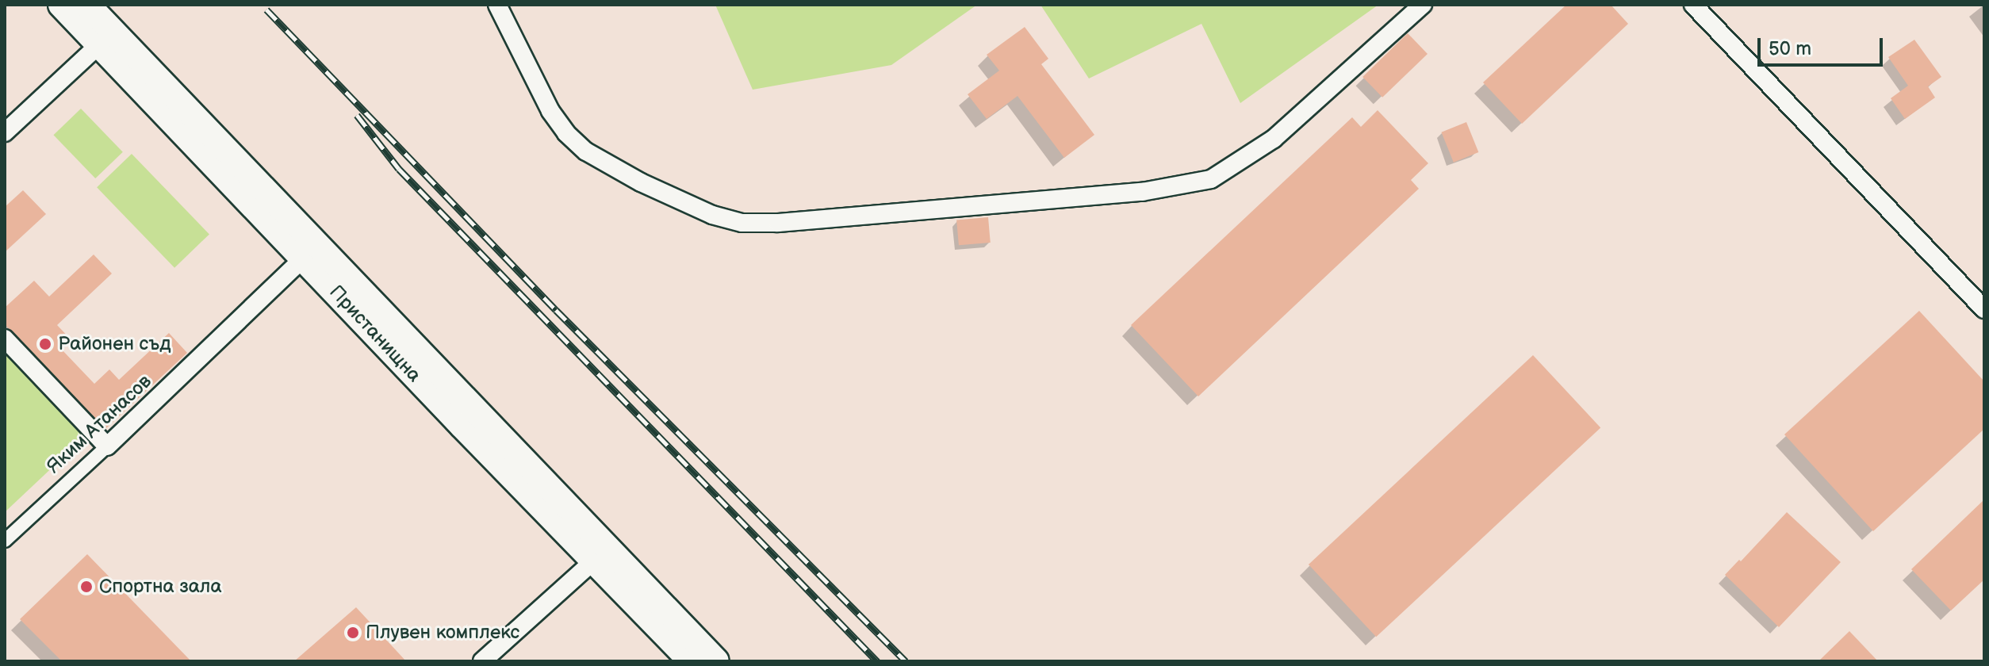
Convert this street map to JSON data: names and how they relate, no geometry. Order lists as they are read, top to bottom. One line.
{"streets":{"main road":["Пристанищна"],"street":["Яким Атанасов"]},"crossings":[["Пристанищна","Яким Атанасов"]],"places":["Районен съд","Спортна зала","Плувен комплекс"],"scale_bar":"50 m"}
